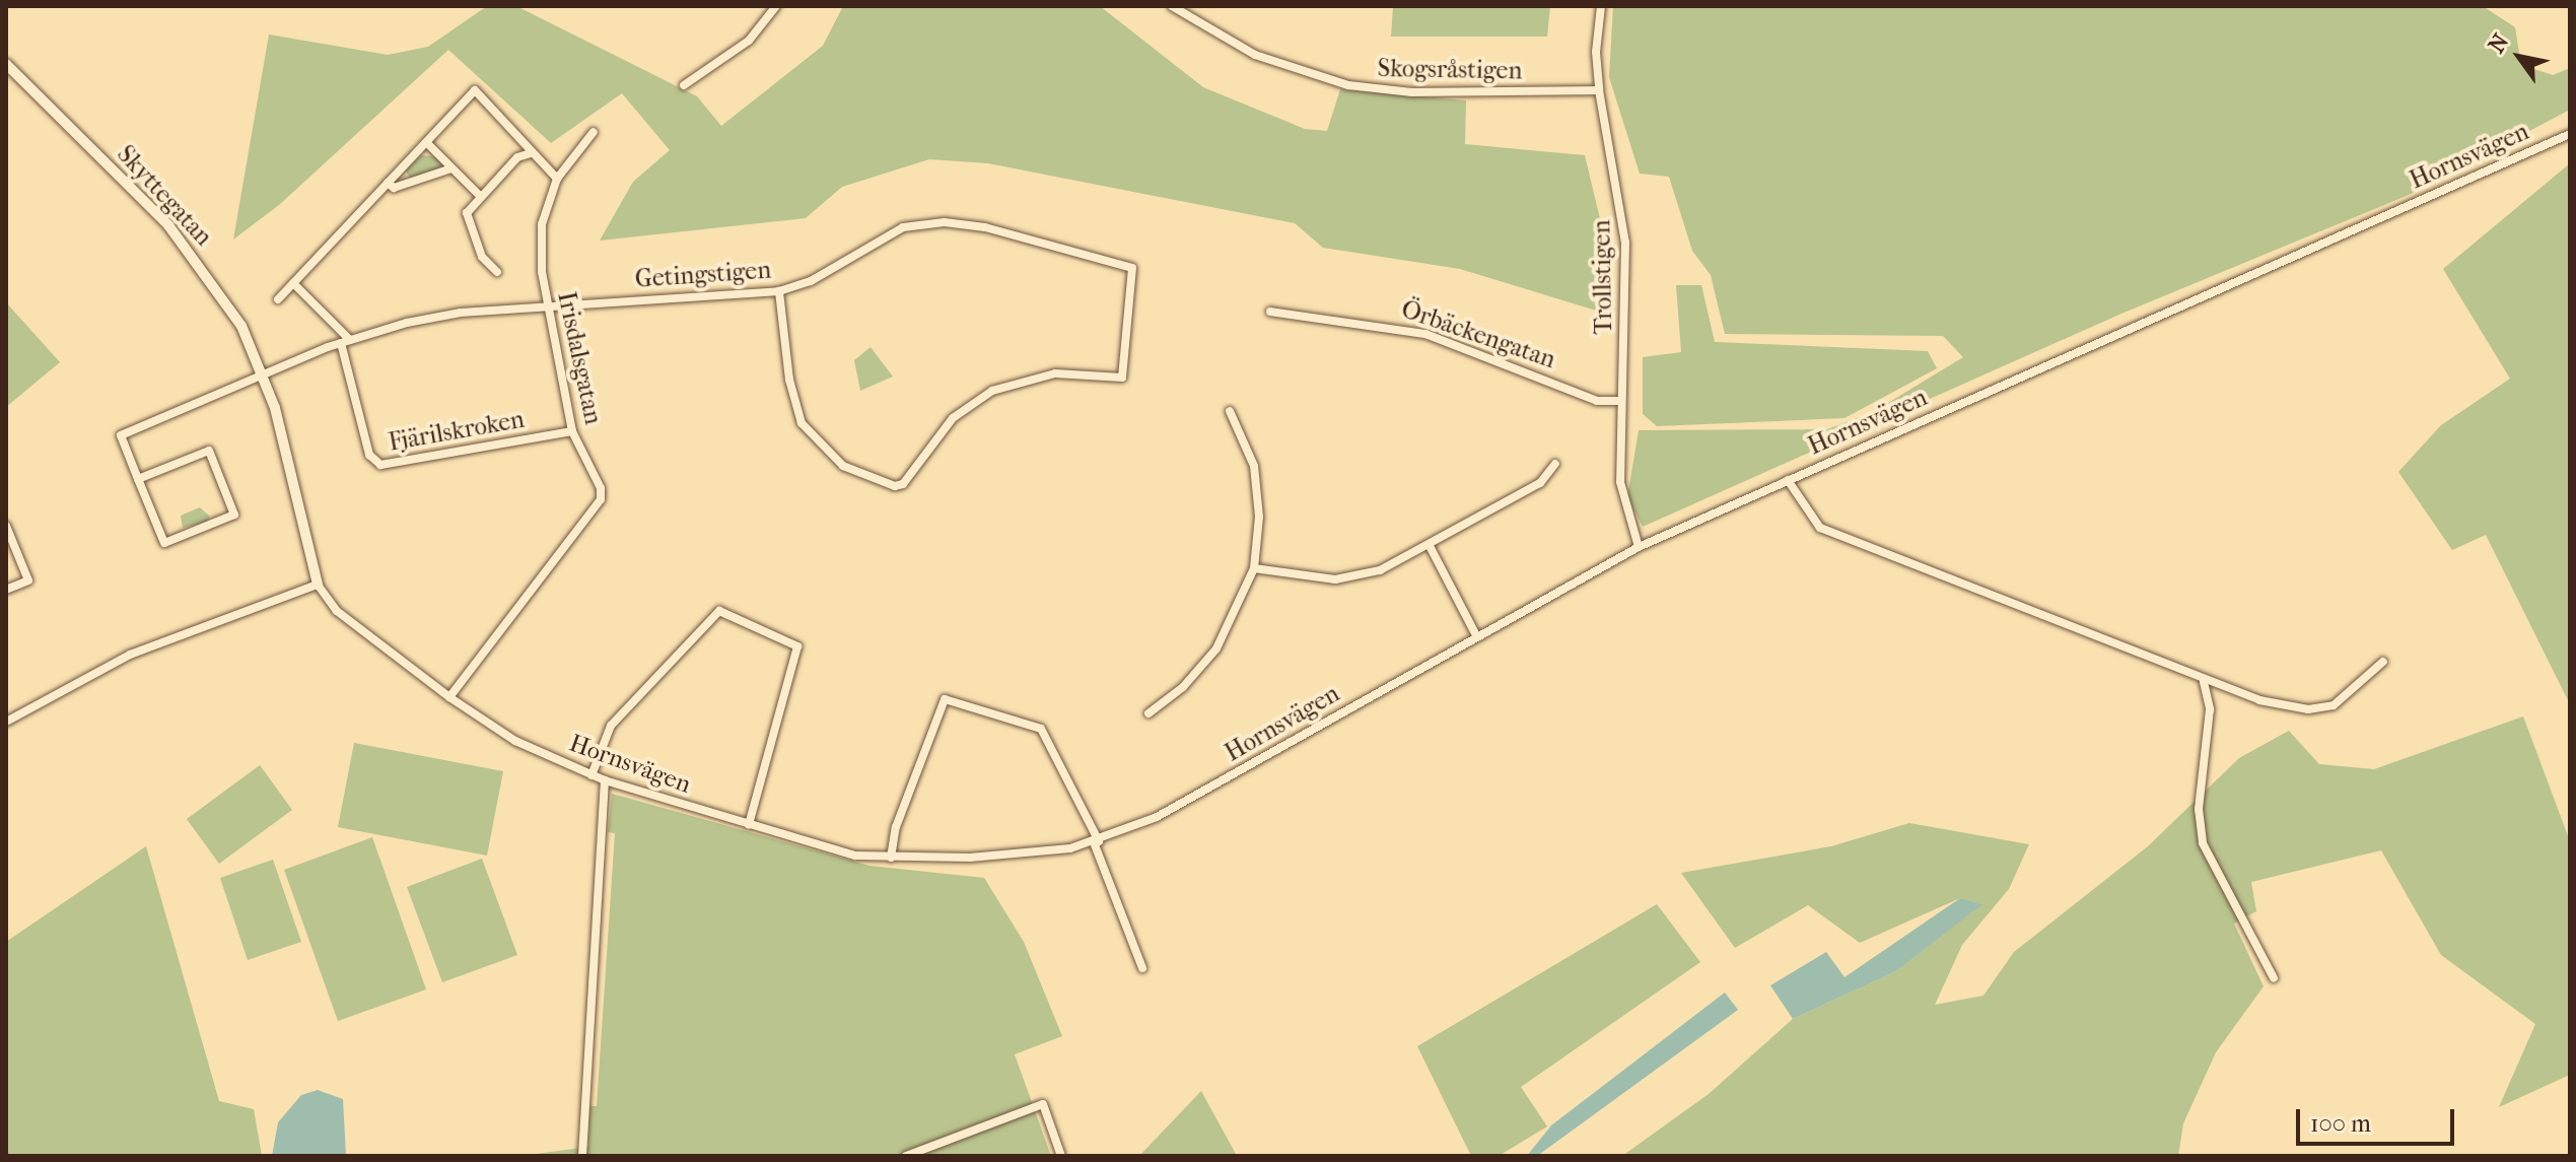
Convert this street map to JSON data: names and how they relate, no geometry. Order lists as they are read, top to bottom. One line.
{"streets":{"street":["Skogsråstigen","Hornsvägen","Skyttegatan","Getingstigen","Trollstigen","Örbäckengatan","Irisdalsgatan","Fjärilskroken"]},"crossings":[["Skogsråstigen","Trollstigen"],["Hornsvägen","Skyttegatan"],["Hornsvägen","Trollstigen"],["Hornsvägen","Irisdalsgatan"],["Skyttegatan","Getingstigen"],["Getingstigen","Irisdalsgatan"],["Getingstigen","Fjärilskroken"],["Trollstigen","Örbäckengatan"],["Irisdalsgatan","Fjärilskroken"]],"scale_bar":"100 m","north":"top left"}
